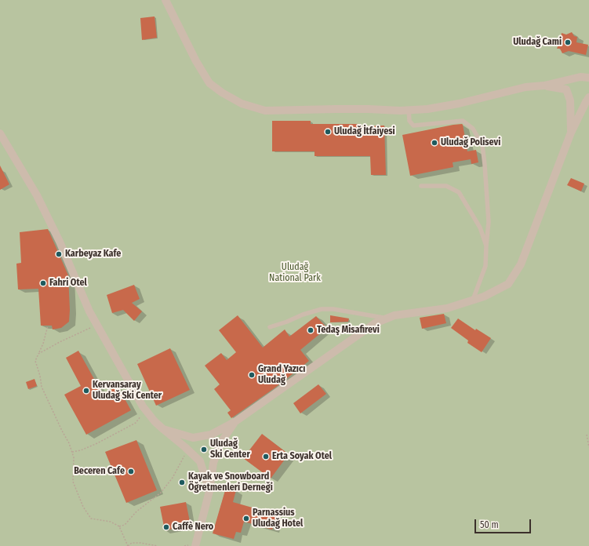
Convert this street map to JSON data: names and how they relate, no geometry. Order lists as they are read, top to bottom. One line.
{"parks":["Uludağ National Park"],"places":["Uludağ Cami","Uludağ İtfaiyesi","Uludağ Polisevi","Karbeyaz Kafe","Fahri Otel","Tedaş Misafirevi","Grand Yazıcı Uludağ","Kervansaray Uludağ Ski Center","Uludağ Ski Center","Erta Soyak Otel","Beceren Cafe","Kayak ve Snowboard Öğretmenleri Derneği","Parnassius Uludağ Hotel","Caffè Nero"],"scale_bar":"50 m"}
